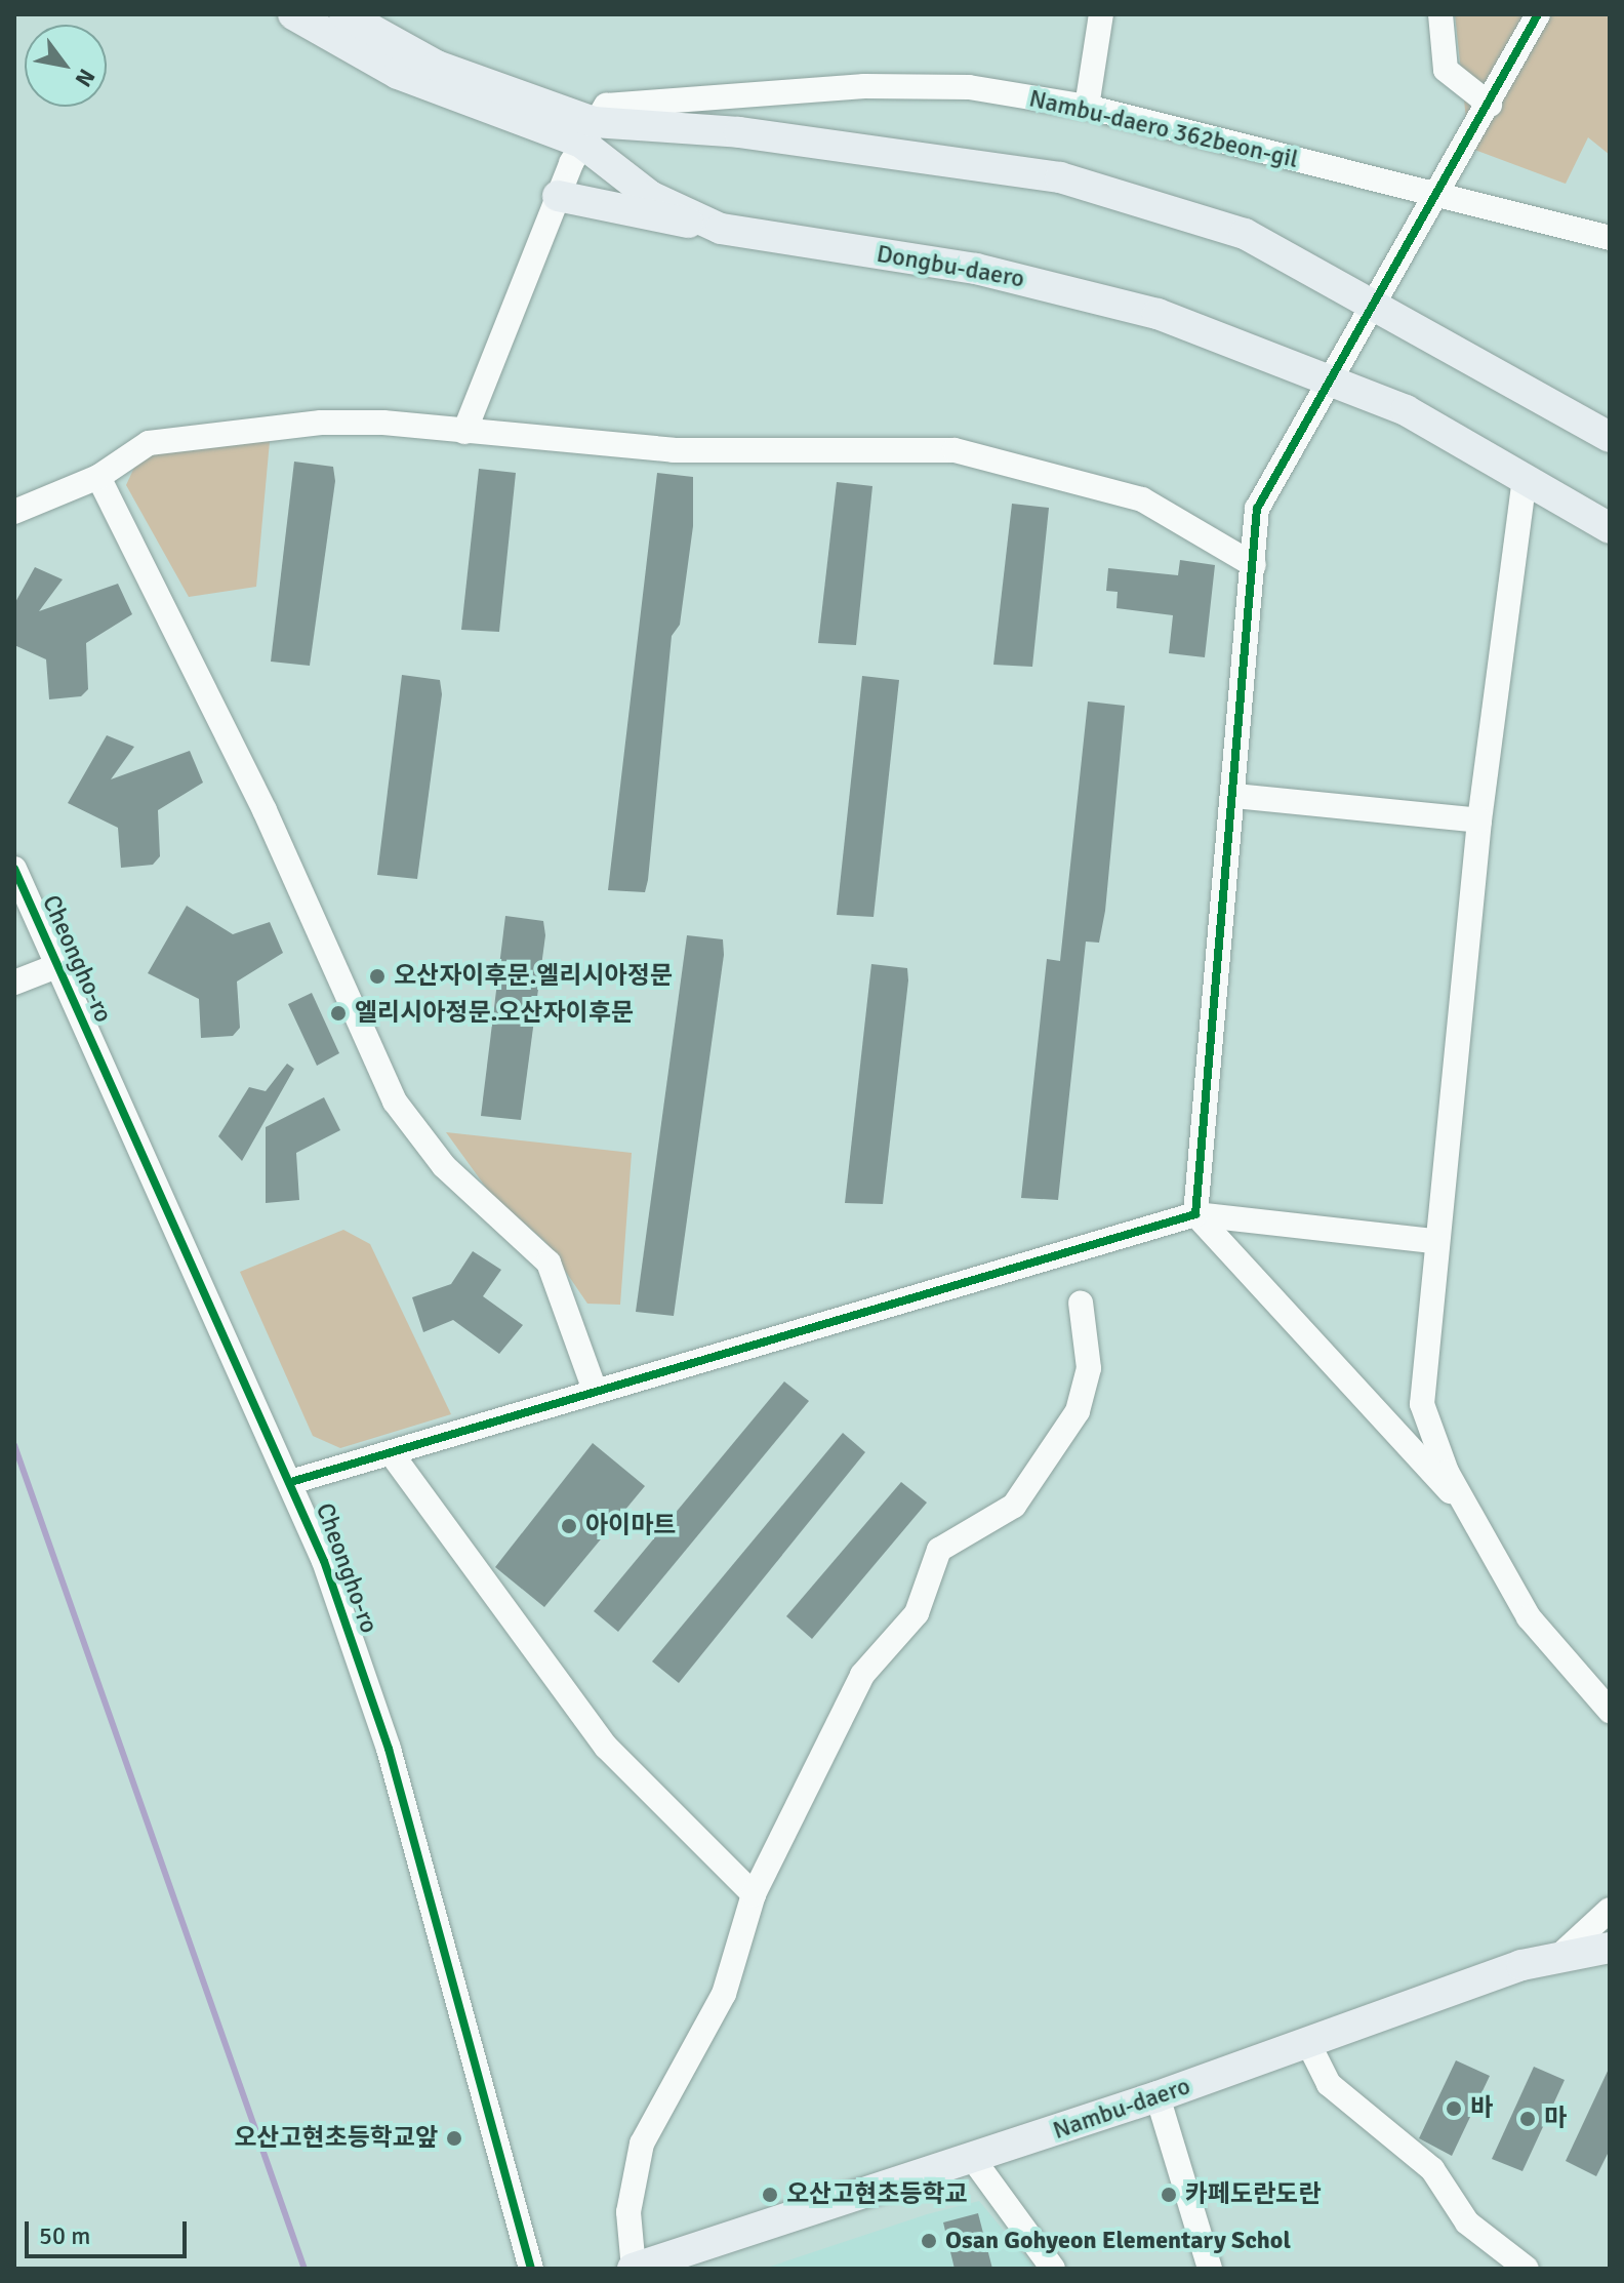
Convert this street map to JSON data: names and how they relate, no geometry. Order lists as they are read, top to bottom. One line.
{"streets":{"main road":["Dongbu-daero","Nambu-daero"],"street":["Nambu-daero 362beon-gil","Cheongho-ro"]},"crossings":[["Nambu-daero 362beon-gil","Dongbu-daero"]],"places":["오산자이후문.엘리시아정문","엘리시아정문.오산자이후문","아이마트","바","마","오산고현초등학교앞","오산고현초등학교","카페도란도란","Osan Gohyeon Elementary Schol"],"scale_bar":"50 m","north":"bottom right"}
